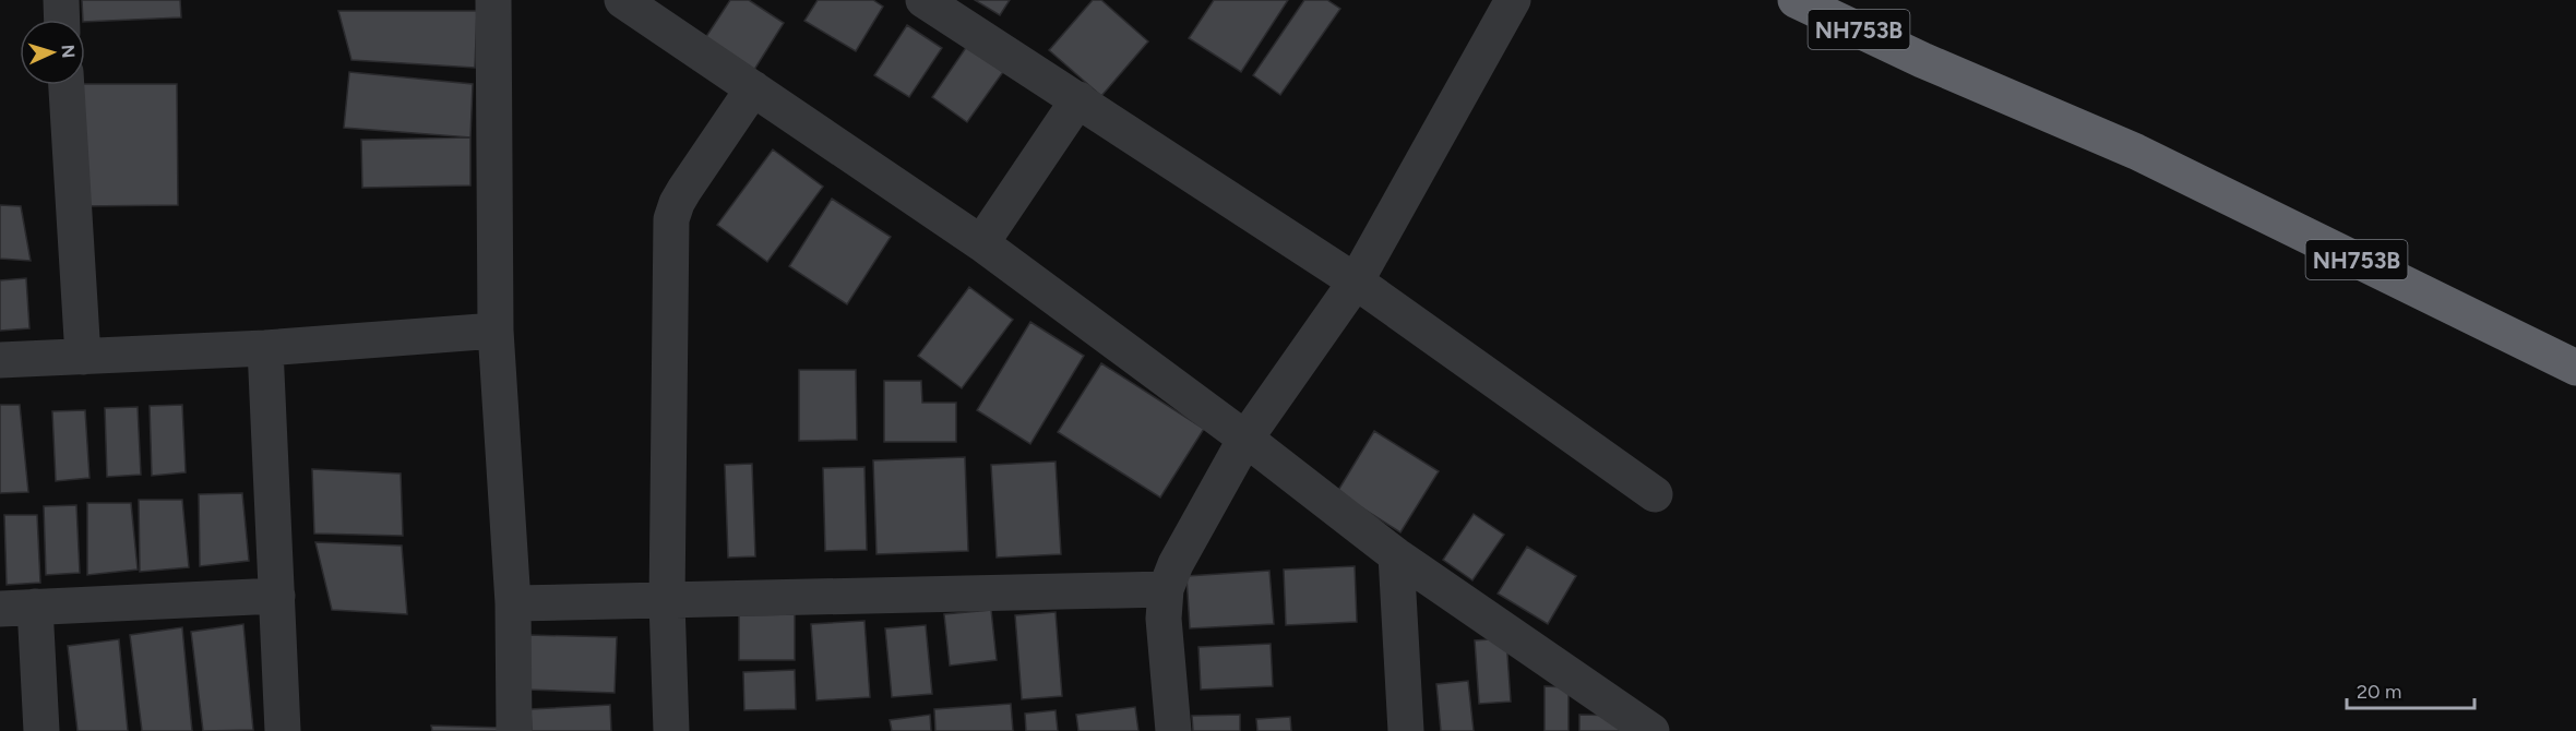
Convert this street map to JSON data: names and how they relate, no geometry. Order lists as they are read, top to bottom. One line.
{"streets":{"highway":["NH753B"]},"scale_bar":"20 m","north":"right"}
